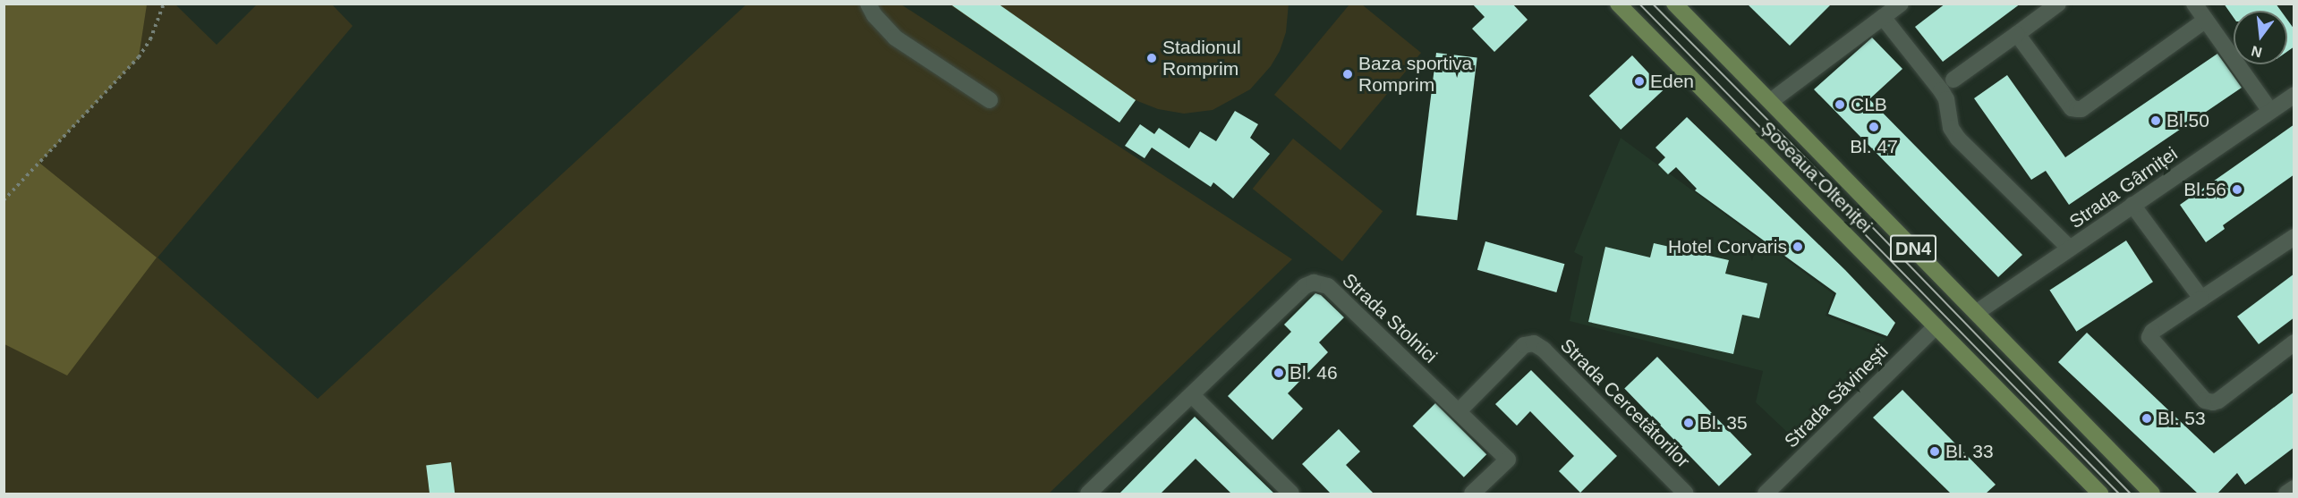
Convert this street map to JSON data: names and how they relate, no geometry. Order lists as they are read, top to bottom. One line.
{"streets":{"main road":["Șoseaua Olteniței","DN4"],"street":["Strada Gârniței","Strada Stolnici","Strada Săvinești","Strada Cercetătorilor"]},"crossings":[["Șoseaua Olteniței","Strada Gârniței"],["Șoseaua Olteniței","Strada Săvinești"],["Strada Stolnici","Strada Cercetătorilor"]],"places":["Stadionul Romprim","Baza sportiva Romprim","Eden","CLB","Bl.50","Bl. 47","Bl.56","Hotel Corvaris","Bl. 46","Bl. 53","Bl. 35","Bl. 33"],"north":"bottom"}
